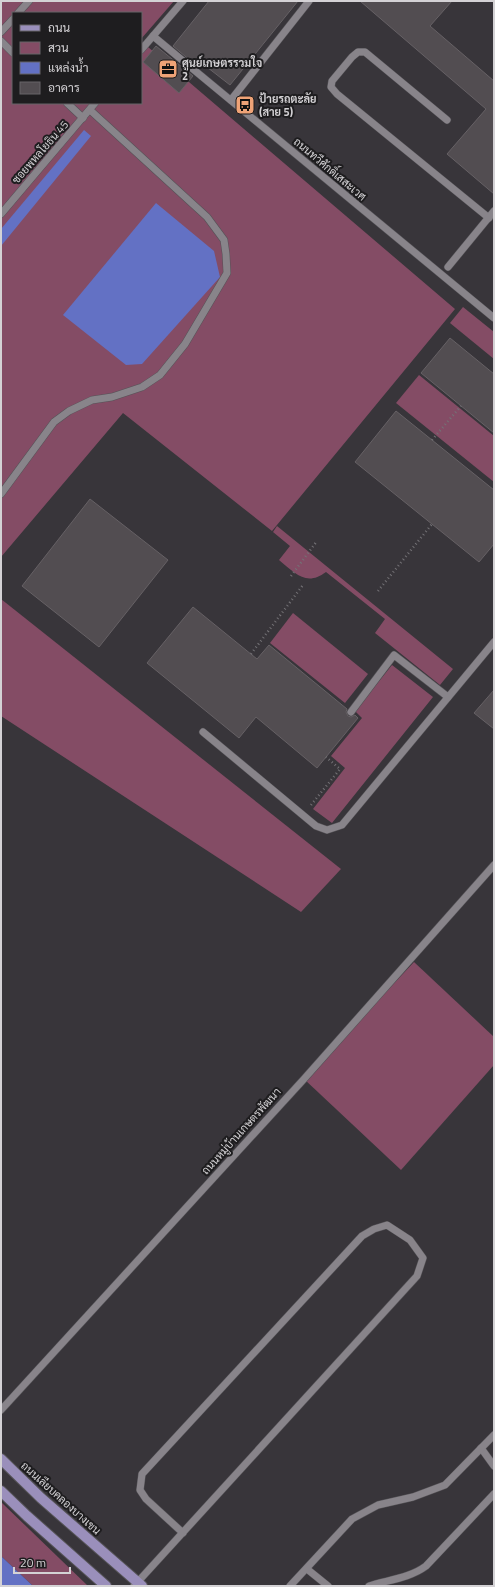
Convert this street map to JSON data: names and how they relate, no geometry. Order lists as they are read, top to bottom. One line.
{"streets":{"main road":["ถนนเลียบคลองบางเขน"],"street":["ซอยพหลโยธิน 45","ถนนทวีศักดิ์เสสะเวศ","ถนนหมู่บ้านเกษตรพัฒนา"]},"places":{"office":["ศูนย์เกษตรรวมใจ 2"],"bus stop":["ป้ายรถตะลัย (สาย 5)"]},"legend":["ถนน","สวน","แหล่งน้ำ","อาคาร"],"scale_bar":"20 m"}
